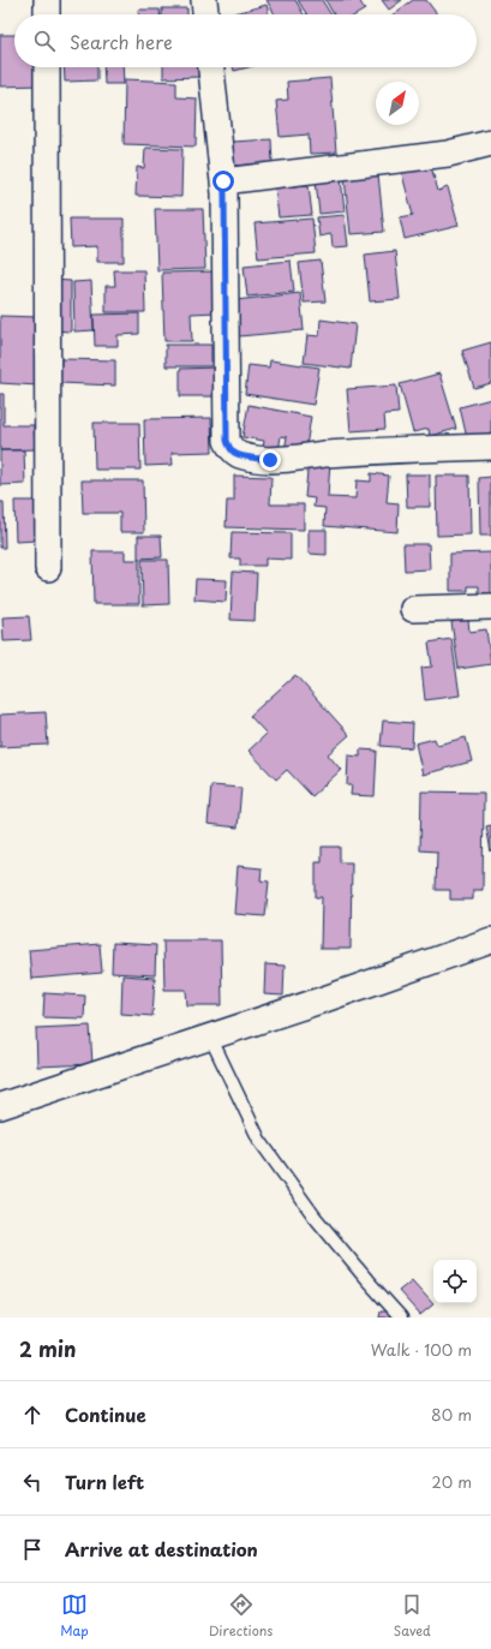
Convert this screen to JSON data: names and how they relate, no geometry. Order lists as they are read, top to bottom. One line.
{"north":"top right","page":{"search":"Search here","heading":["2 min","Walk · 100 m"],"list":[["Continue","80 m"],["Turn left","20 m"],"Arrive at destination"],"nav":["Map","Directions","Saved"]}}
